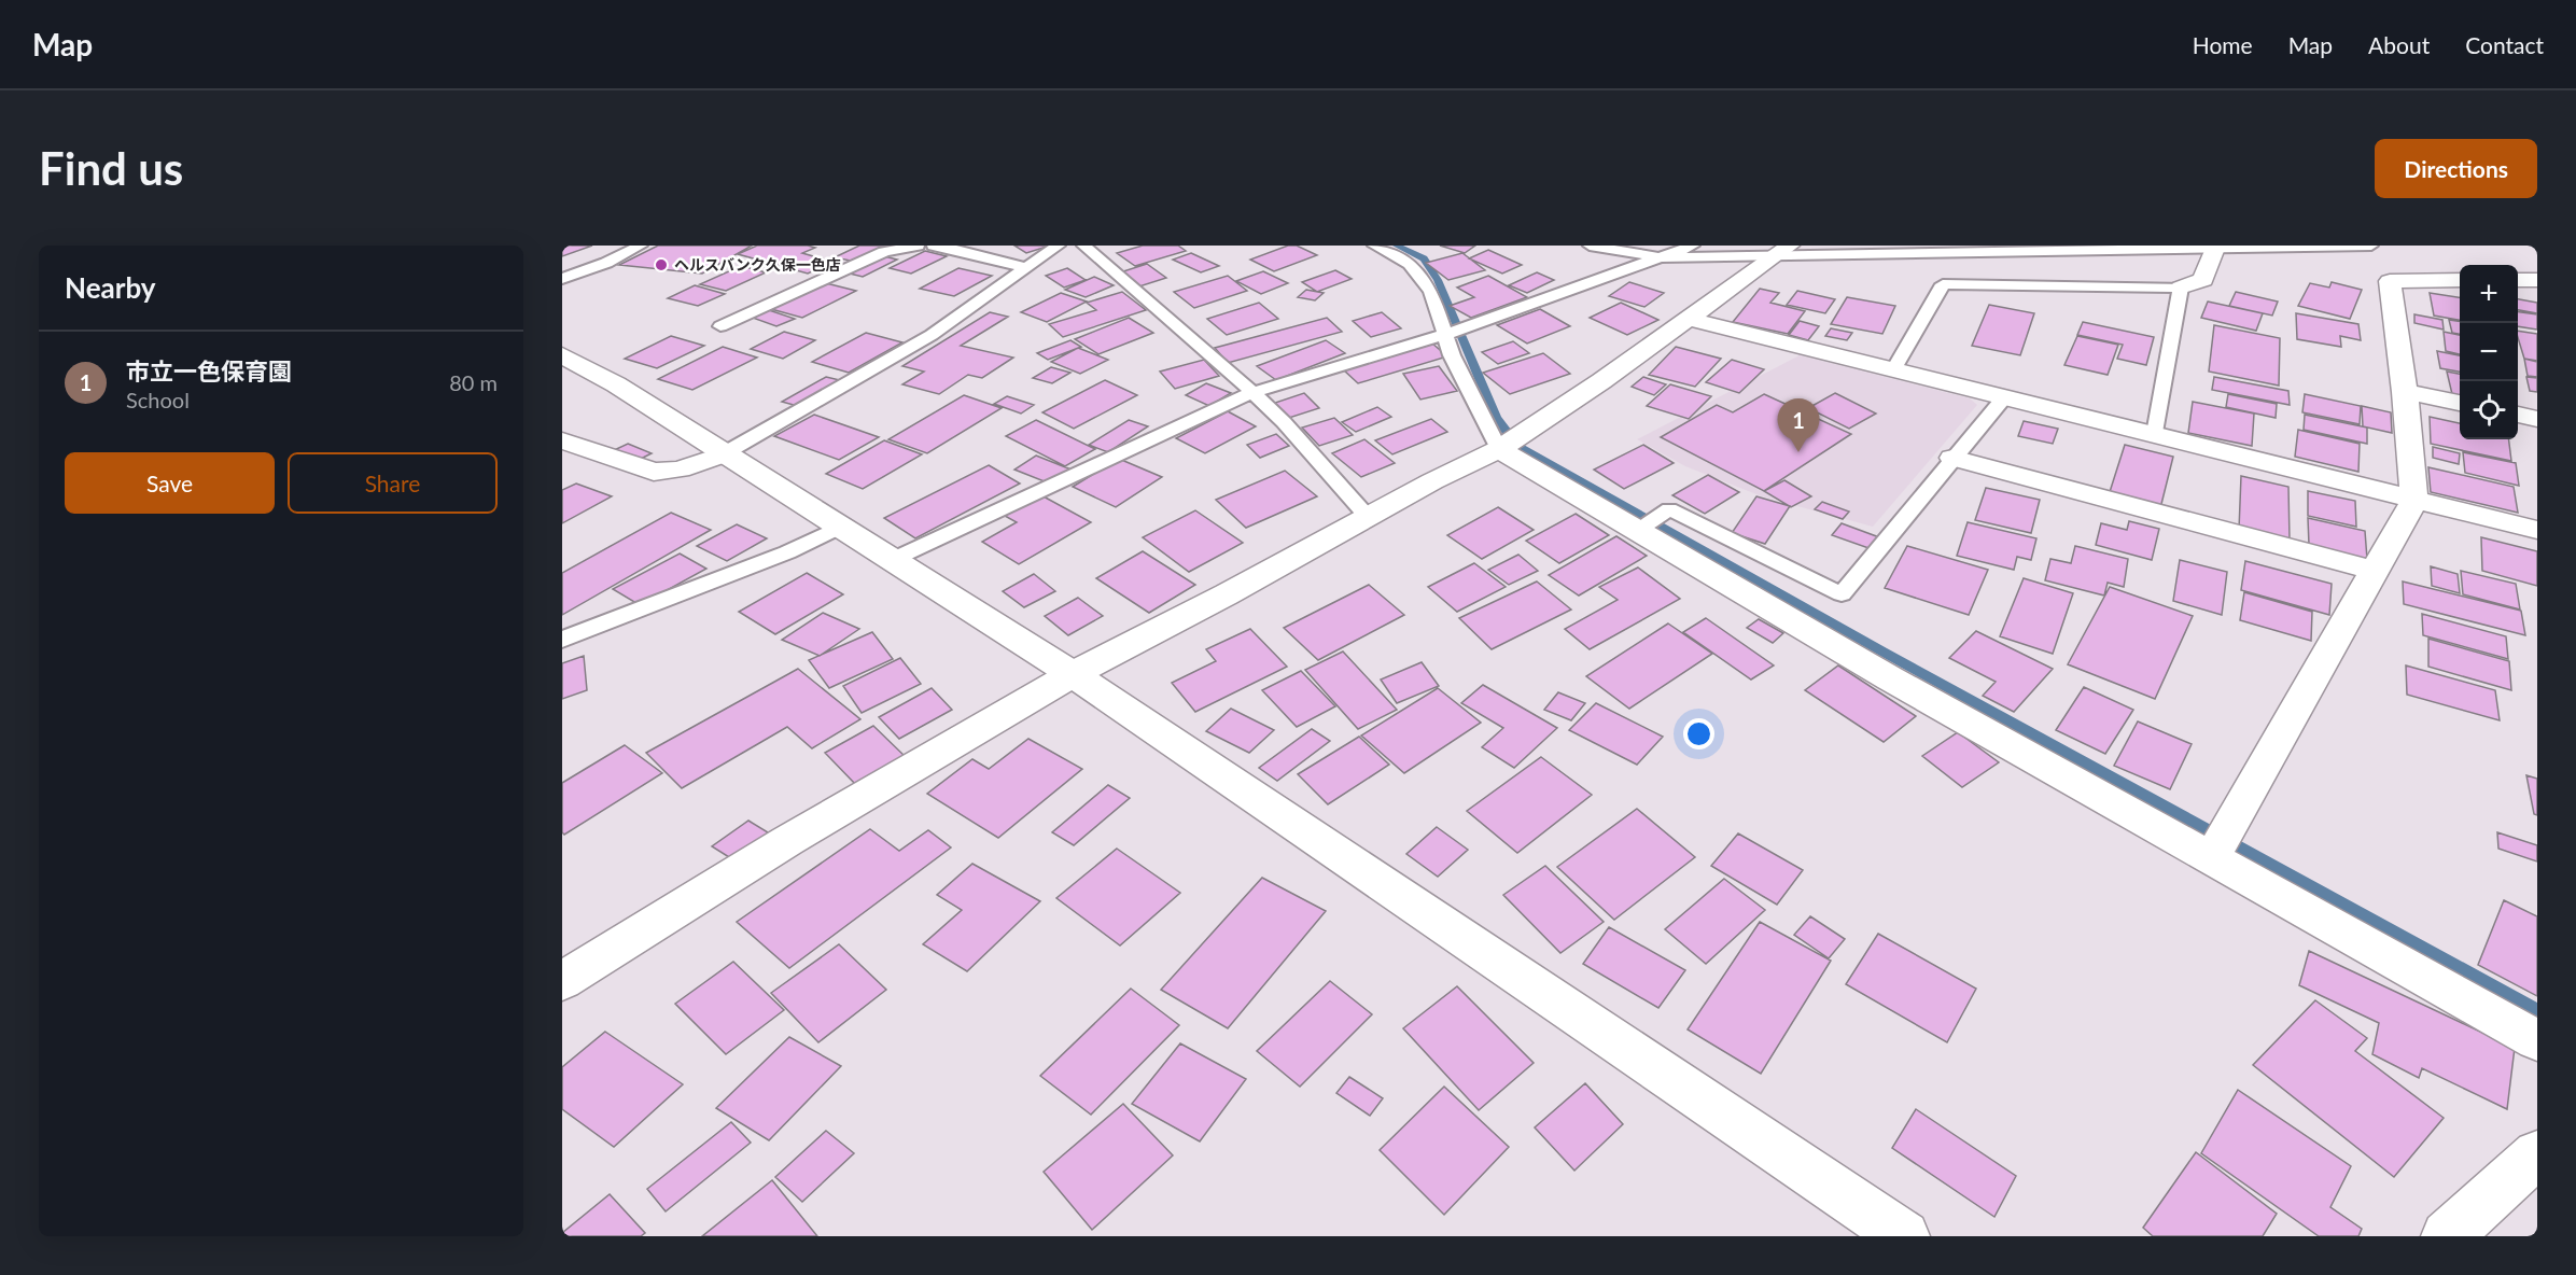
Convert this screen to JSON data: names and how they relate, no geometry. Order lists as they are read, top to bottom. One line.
{"places":["ヘルスバンク久保一色店"],"page":{"header":"Map","nav":["Home","Map","About","Contact"],"buttons":["Directions",["Save","Share"]],"title":"Find us","heading":"Nearby","map_buttons":["+","−"],"list":[{"mark":"1","name":"市立一色保育園","note":"School","value":"80 m"}],"pins":"1"}}
